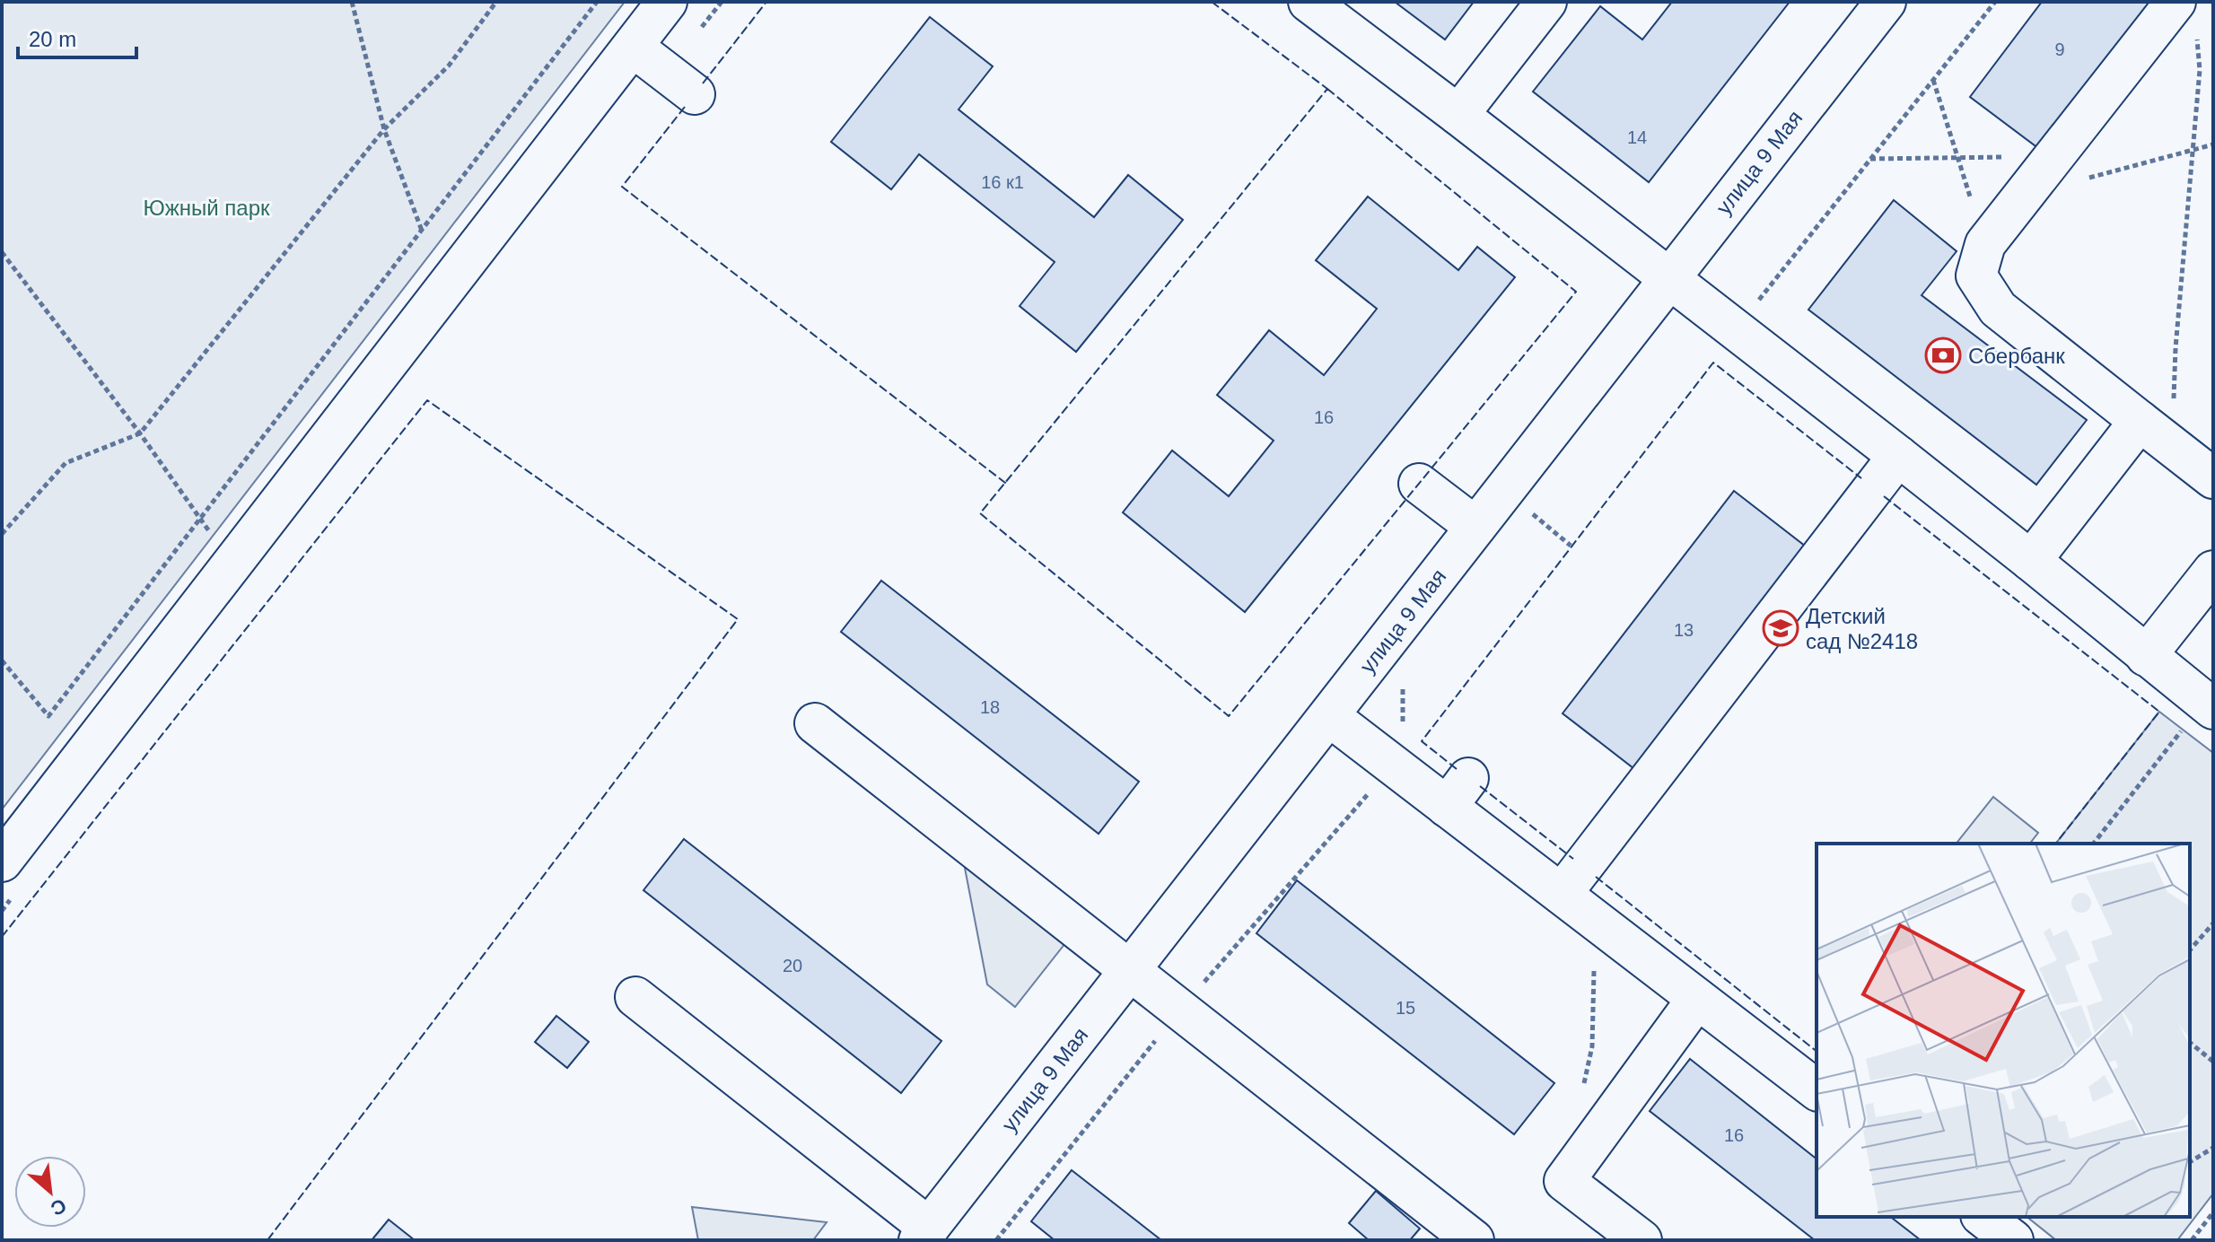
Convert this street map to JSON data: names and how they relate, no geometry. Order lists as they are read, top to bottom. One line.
{"streets":{"street":["улица 9 Мая"]},"parks":["Южный парк"],"places":{"bank":["Сбербанк"],"school or university":["Детский сад №2418"]},"house_numbers":["9","14","16 к1","16","13","18","20","15","16"],"scale_bar":"20 m","north":"bottom right"}
